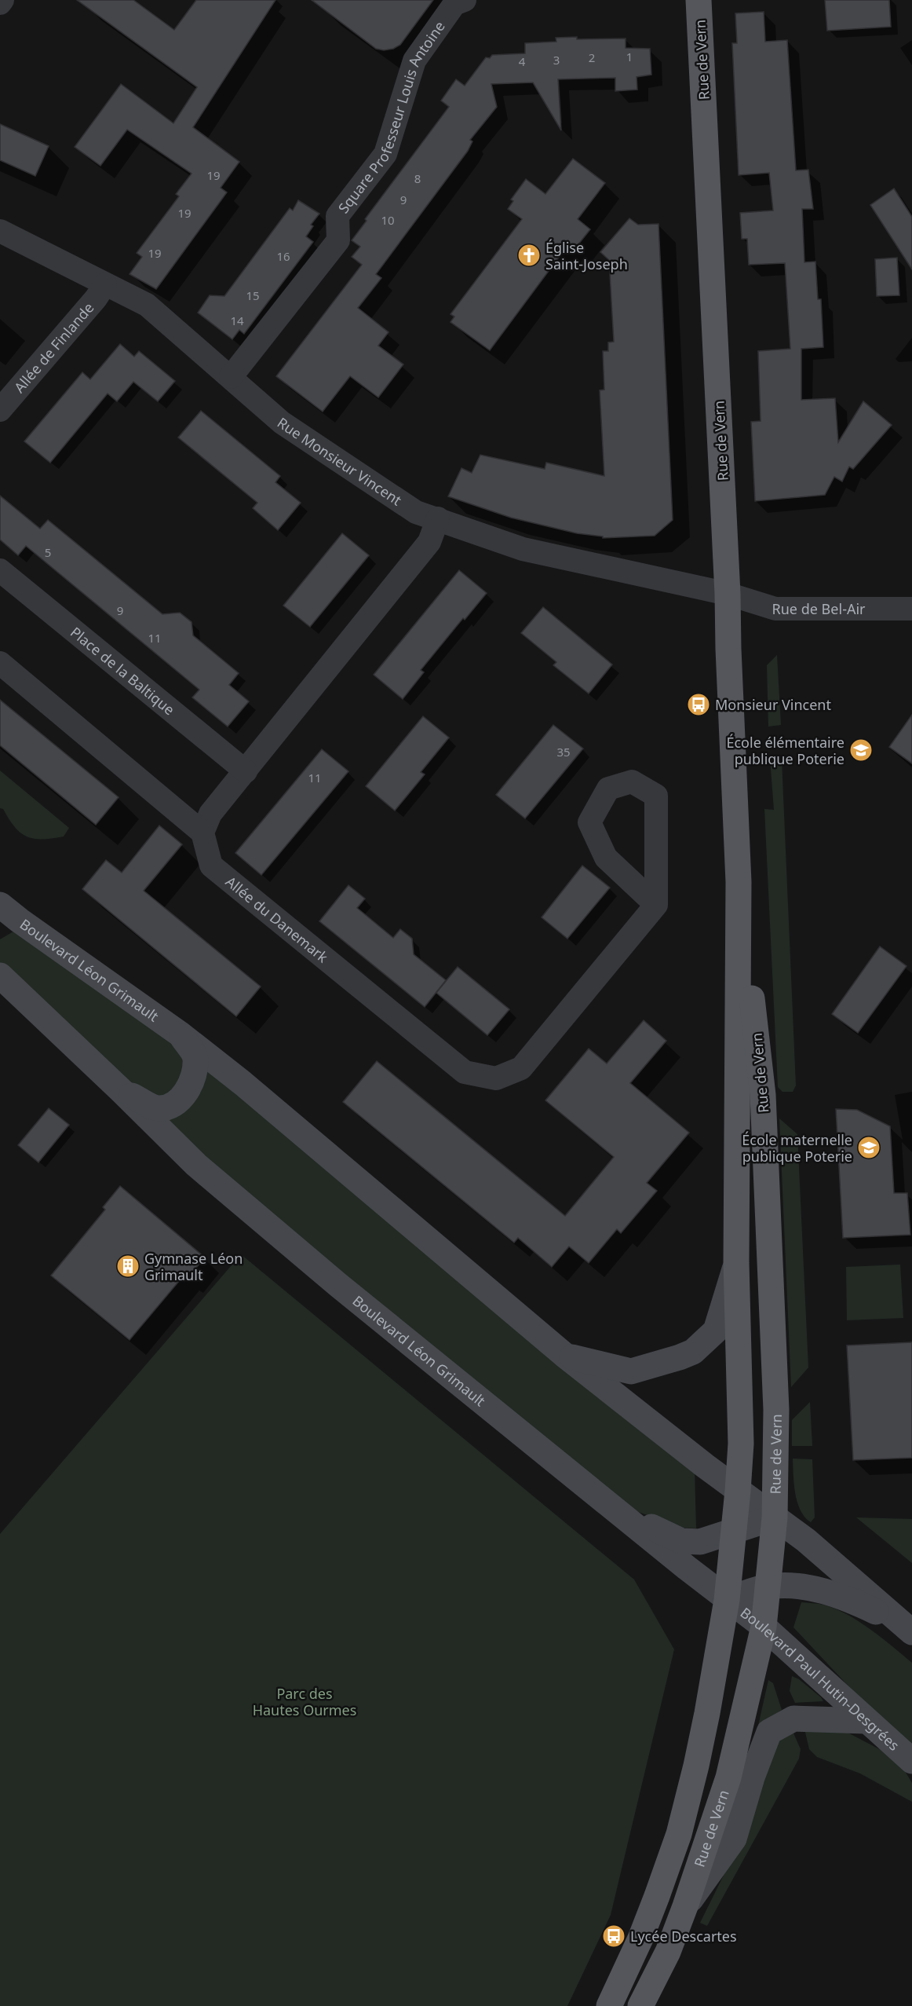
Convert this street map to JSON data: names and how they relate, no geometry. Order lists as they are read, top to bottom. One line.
{"streets":{"main road":["Rue de Vern","Boulevard Léon Grimault","Boulevard Paul Hutin-Desgrées"],"street":["Square Professeur Louis Antoine","Allée de Finlande","Rue Monsieur Vincent","Rue de Bel-Air","Place de la Baltique","Allée du Danemark"]},"crossings":[["Rue de Vern","Rue Monsieur Vincent"],["Rue de Vern","Rue de Bel-Air"],["Rue de Vern","Boulevard Léon Grimault"],["Rue de Vern","Boulevard Paul Hutin-Desgrées"],["Square Professeur Louis Antoine","Rue Monsieur Vincent"],["Allée de Finlande","Rue Monsieur Vincent"],["Rue Monsieur Vincent","Rue de Bel-Air"],["Boulevard Léon Grimault","Boulevard Paul Hutin-Desgrées"]],"parks":["Parc des Hautes Ourmes"],"places":{"church":["Église Saint-Joseph"],"bus stop":["Monsieur Vincent","Lycée Descartes"],"school or university":["École élémentaire publique Poterie","École maternelle publique Poterie"],"building":["Gymnase Léon Grimault"]},"house_numbers":["1","2","3","4","19","8","9","19","10","19","16","15","14","5","9","11","35","11"]}
